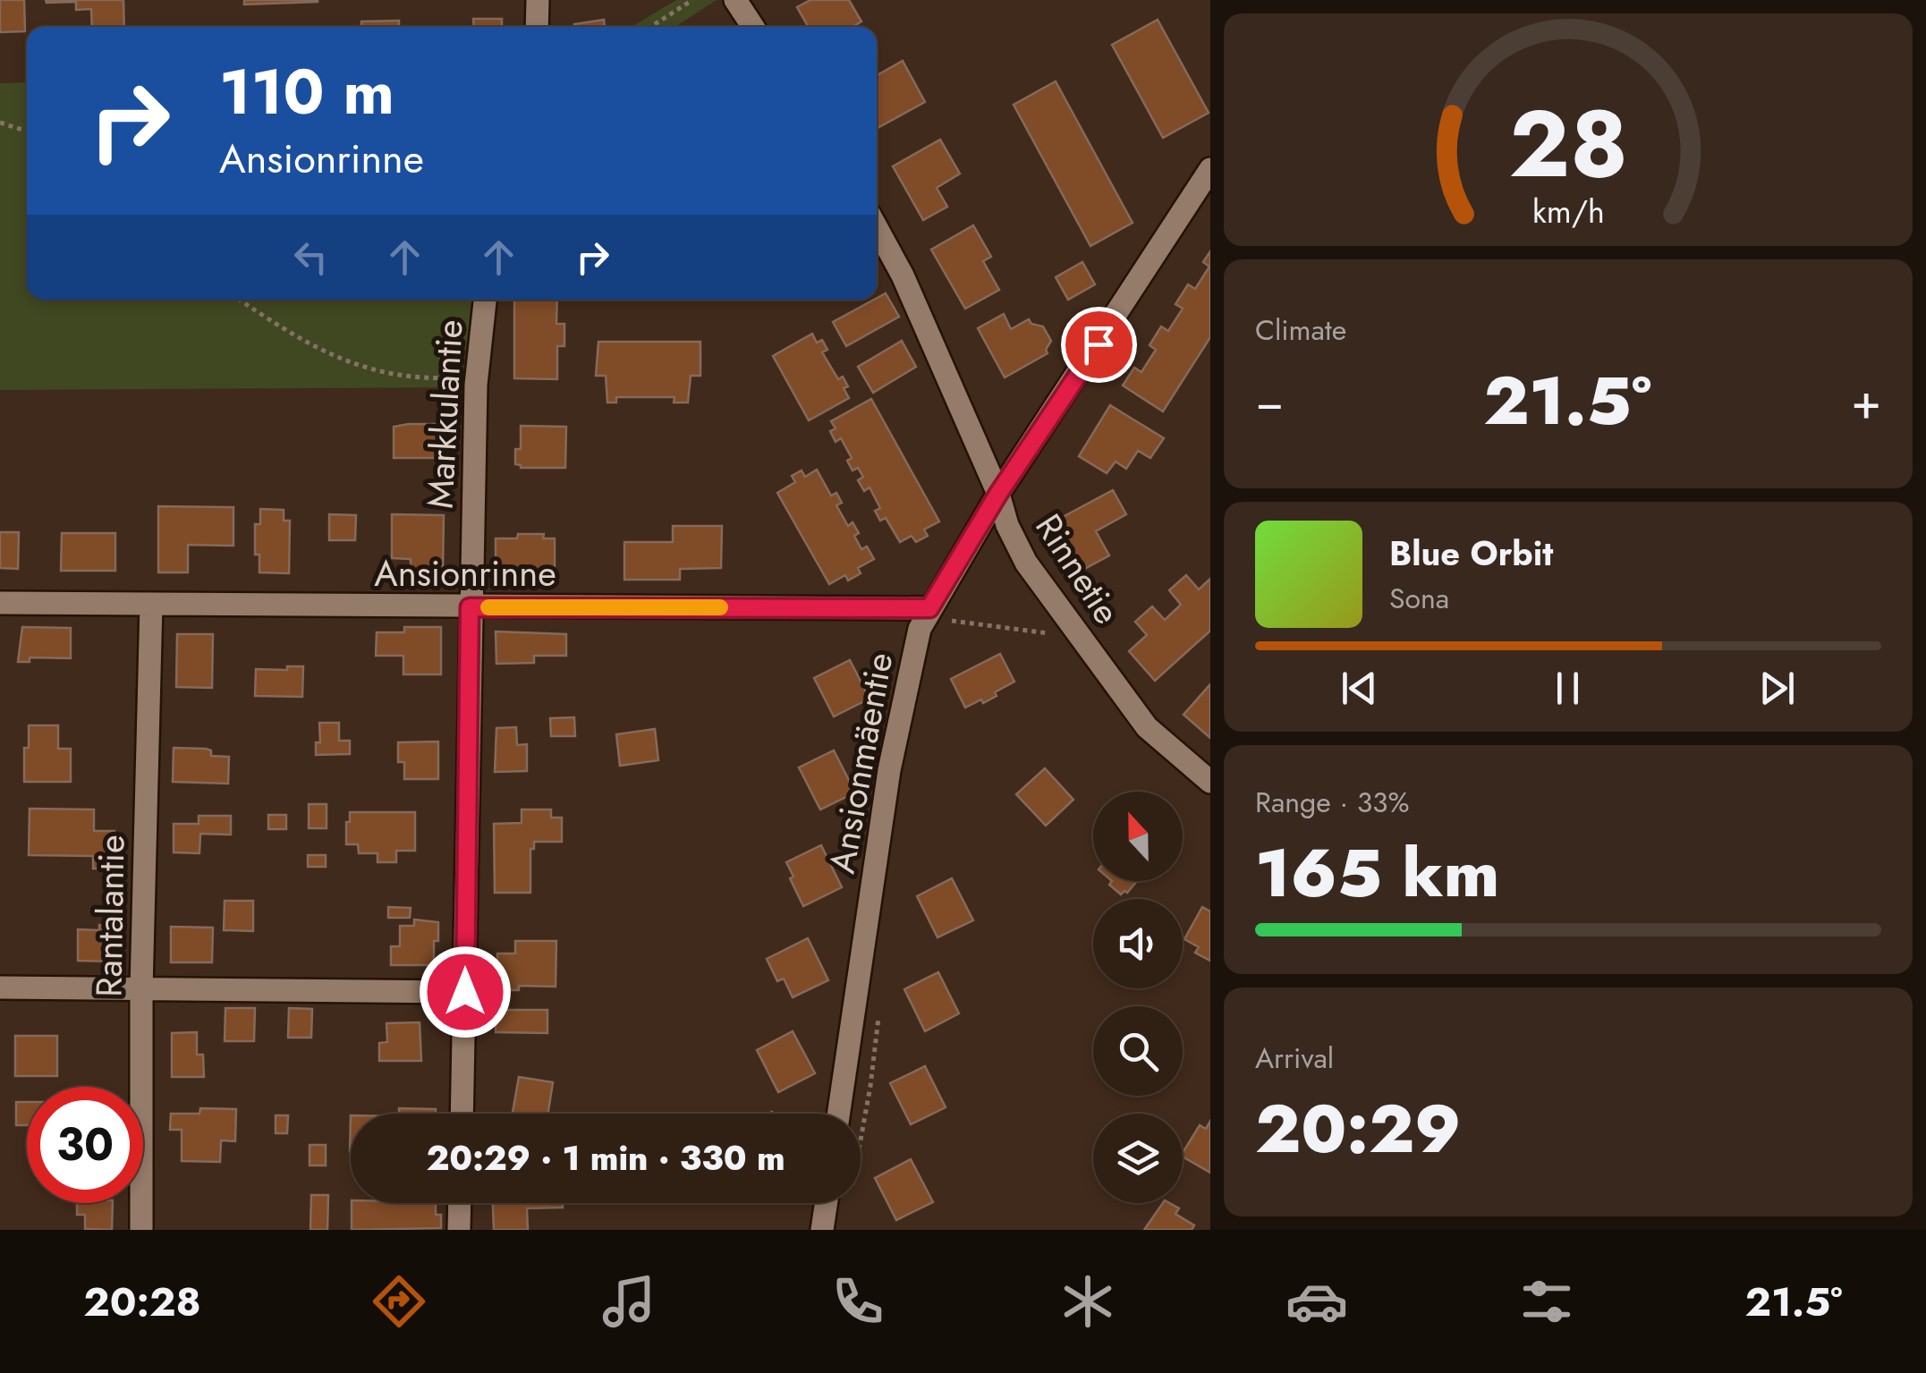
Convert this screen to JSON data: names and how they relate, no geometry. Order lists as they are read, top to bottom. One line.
{"streets":{"street":["Markkulantie","Rinnetie","Ansionrinne","Ansionmäentie","Rantalantie"]},"crossings":[["Markkulantie","Ansionrinne"],["Rinnetie","Ansionmäentie"],["Ansionrinne","Ansionmäentie"],["Ansionrinne","Rantalantie"]],"north":"top","page":{"turn":["110 m","Ansionrinne"],"tile":["Climate",["Range · 33%","165 km"],["Arrival","20:29"]],"heat":["−","21.5°","+"],"song":["Blue Orbit","Sona"],"limit":"30","trip":"20:29 · 1 min · 330 m","tabs":["20:28","21.5°"],"gauge":["28","km/h"]}}
